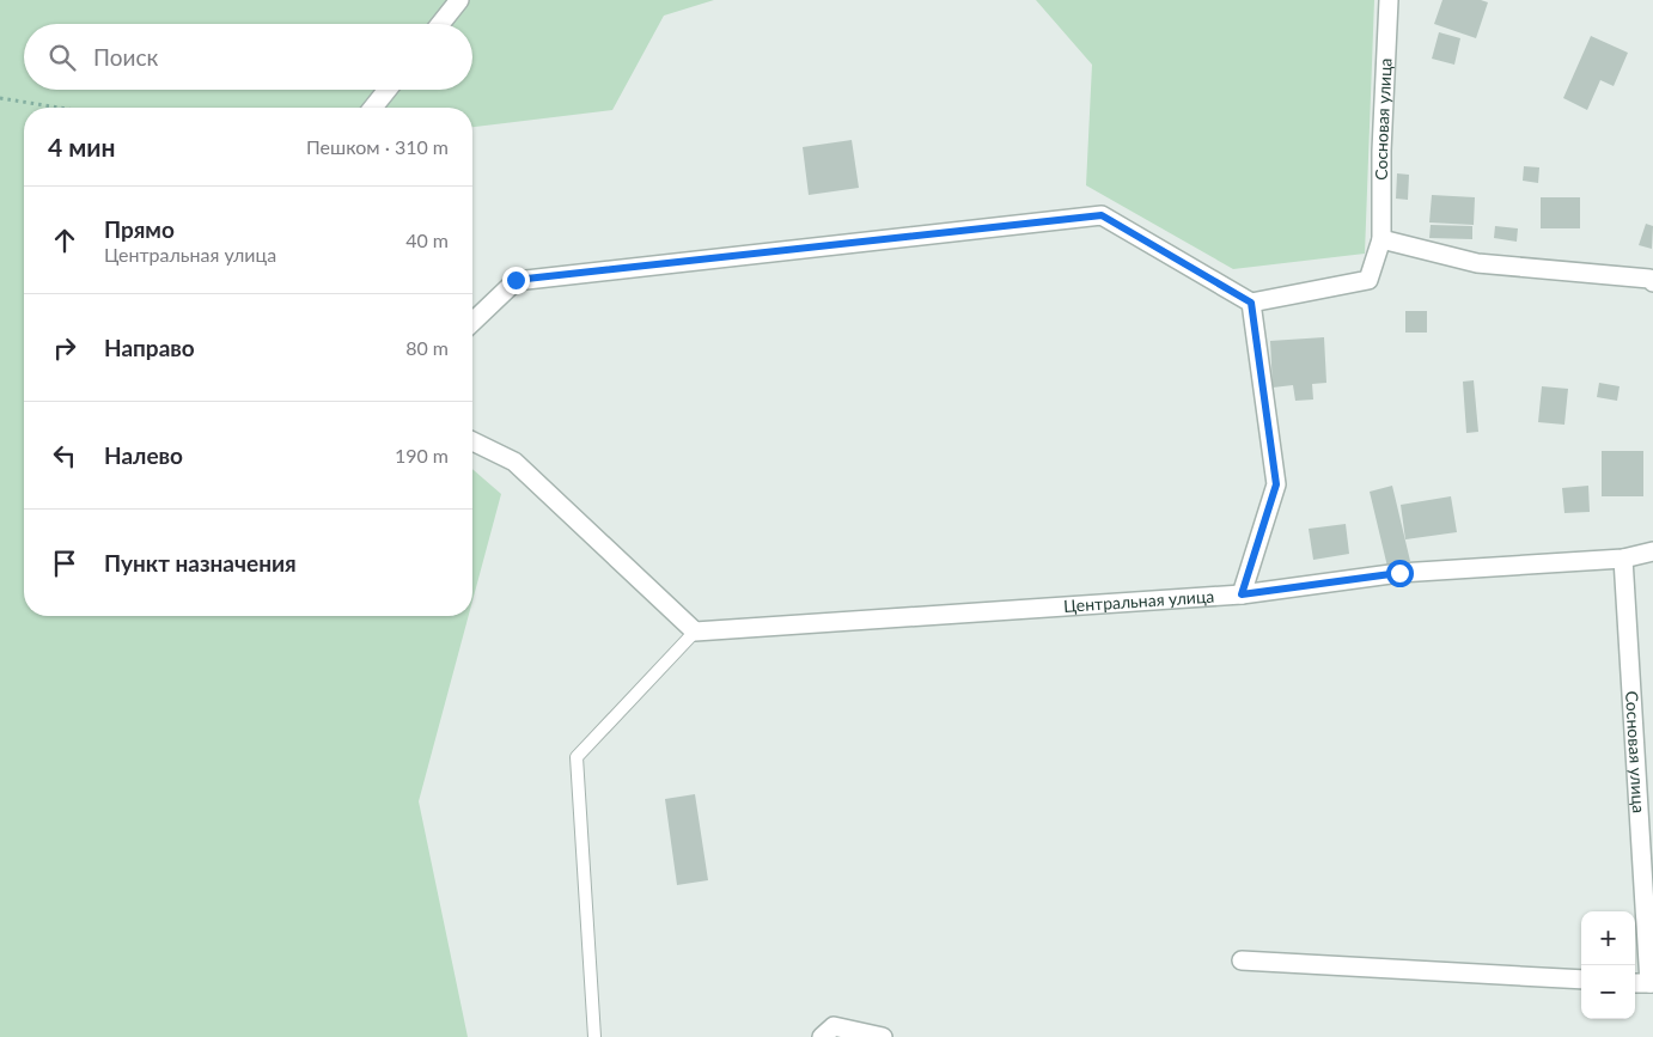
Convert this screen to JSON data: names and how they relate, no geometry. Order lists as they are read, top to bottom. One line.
{"streets":{"street":["Сосновая улица","Центральная улица"]},"crossings":[["Сосновая улица","Центральная улица"]],"page":{"search":"Поиск","heading":["4 мин","Пешком · 310 m"],"list":[["Прямо","Центральная улица","40 m"],["Направо","80 m"],["Налево","190 m"],"Пункт назначения"],"map_buttons":["+","−"]}}
